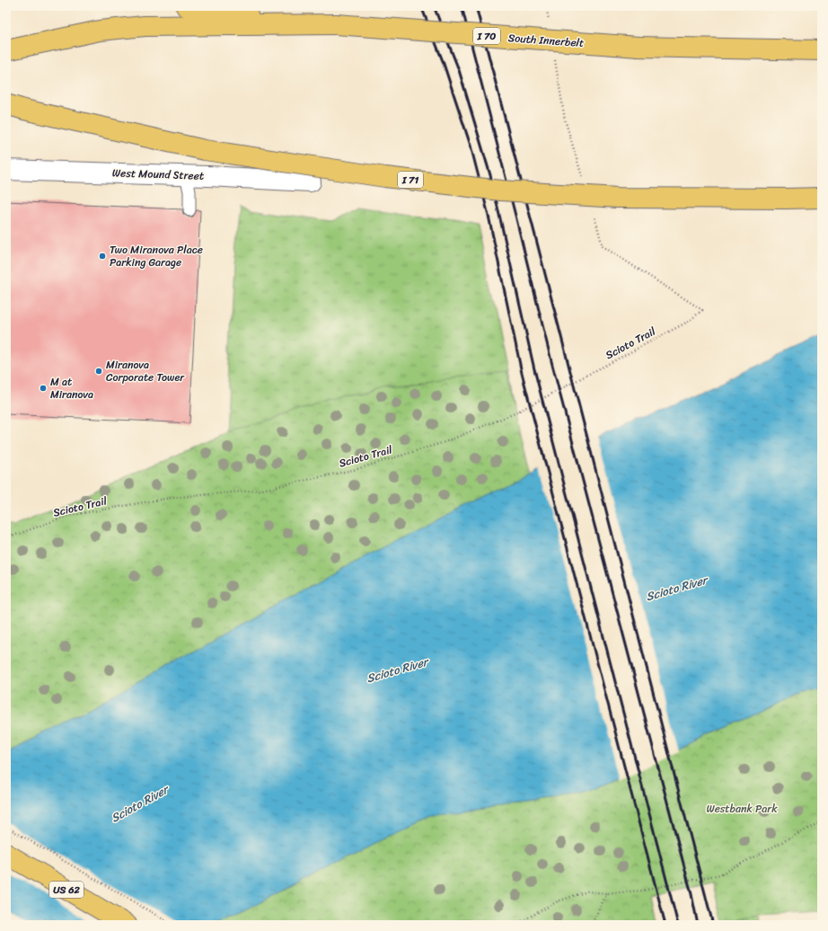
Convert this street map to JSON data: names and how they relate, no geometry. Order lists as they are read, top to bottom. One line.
{"streets":{"main road":["I 70","South Innerbelt","I 71","US 62"],"street":["West Mound Street"],"path":["Scioto Trail"]},"water":["Scioto River"],"parks":["Westbank Park"],"places":["Two Miranova Place Parking Garage","Miranova Corporate Tower","M at Miranova"]}
